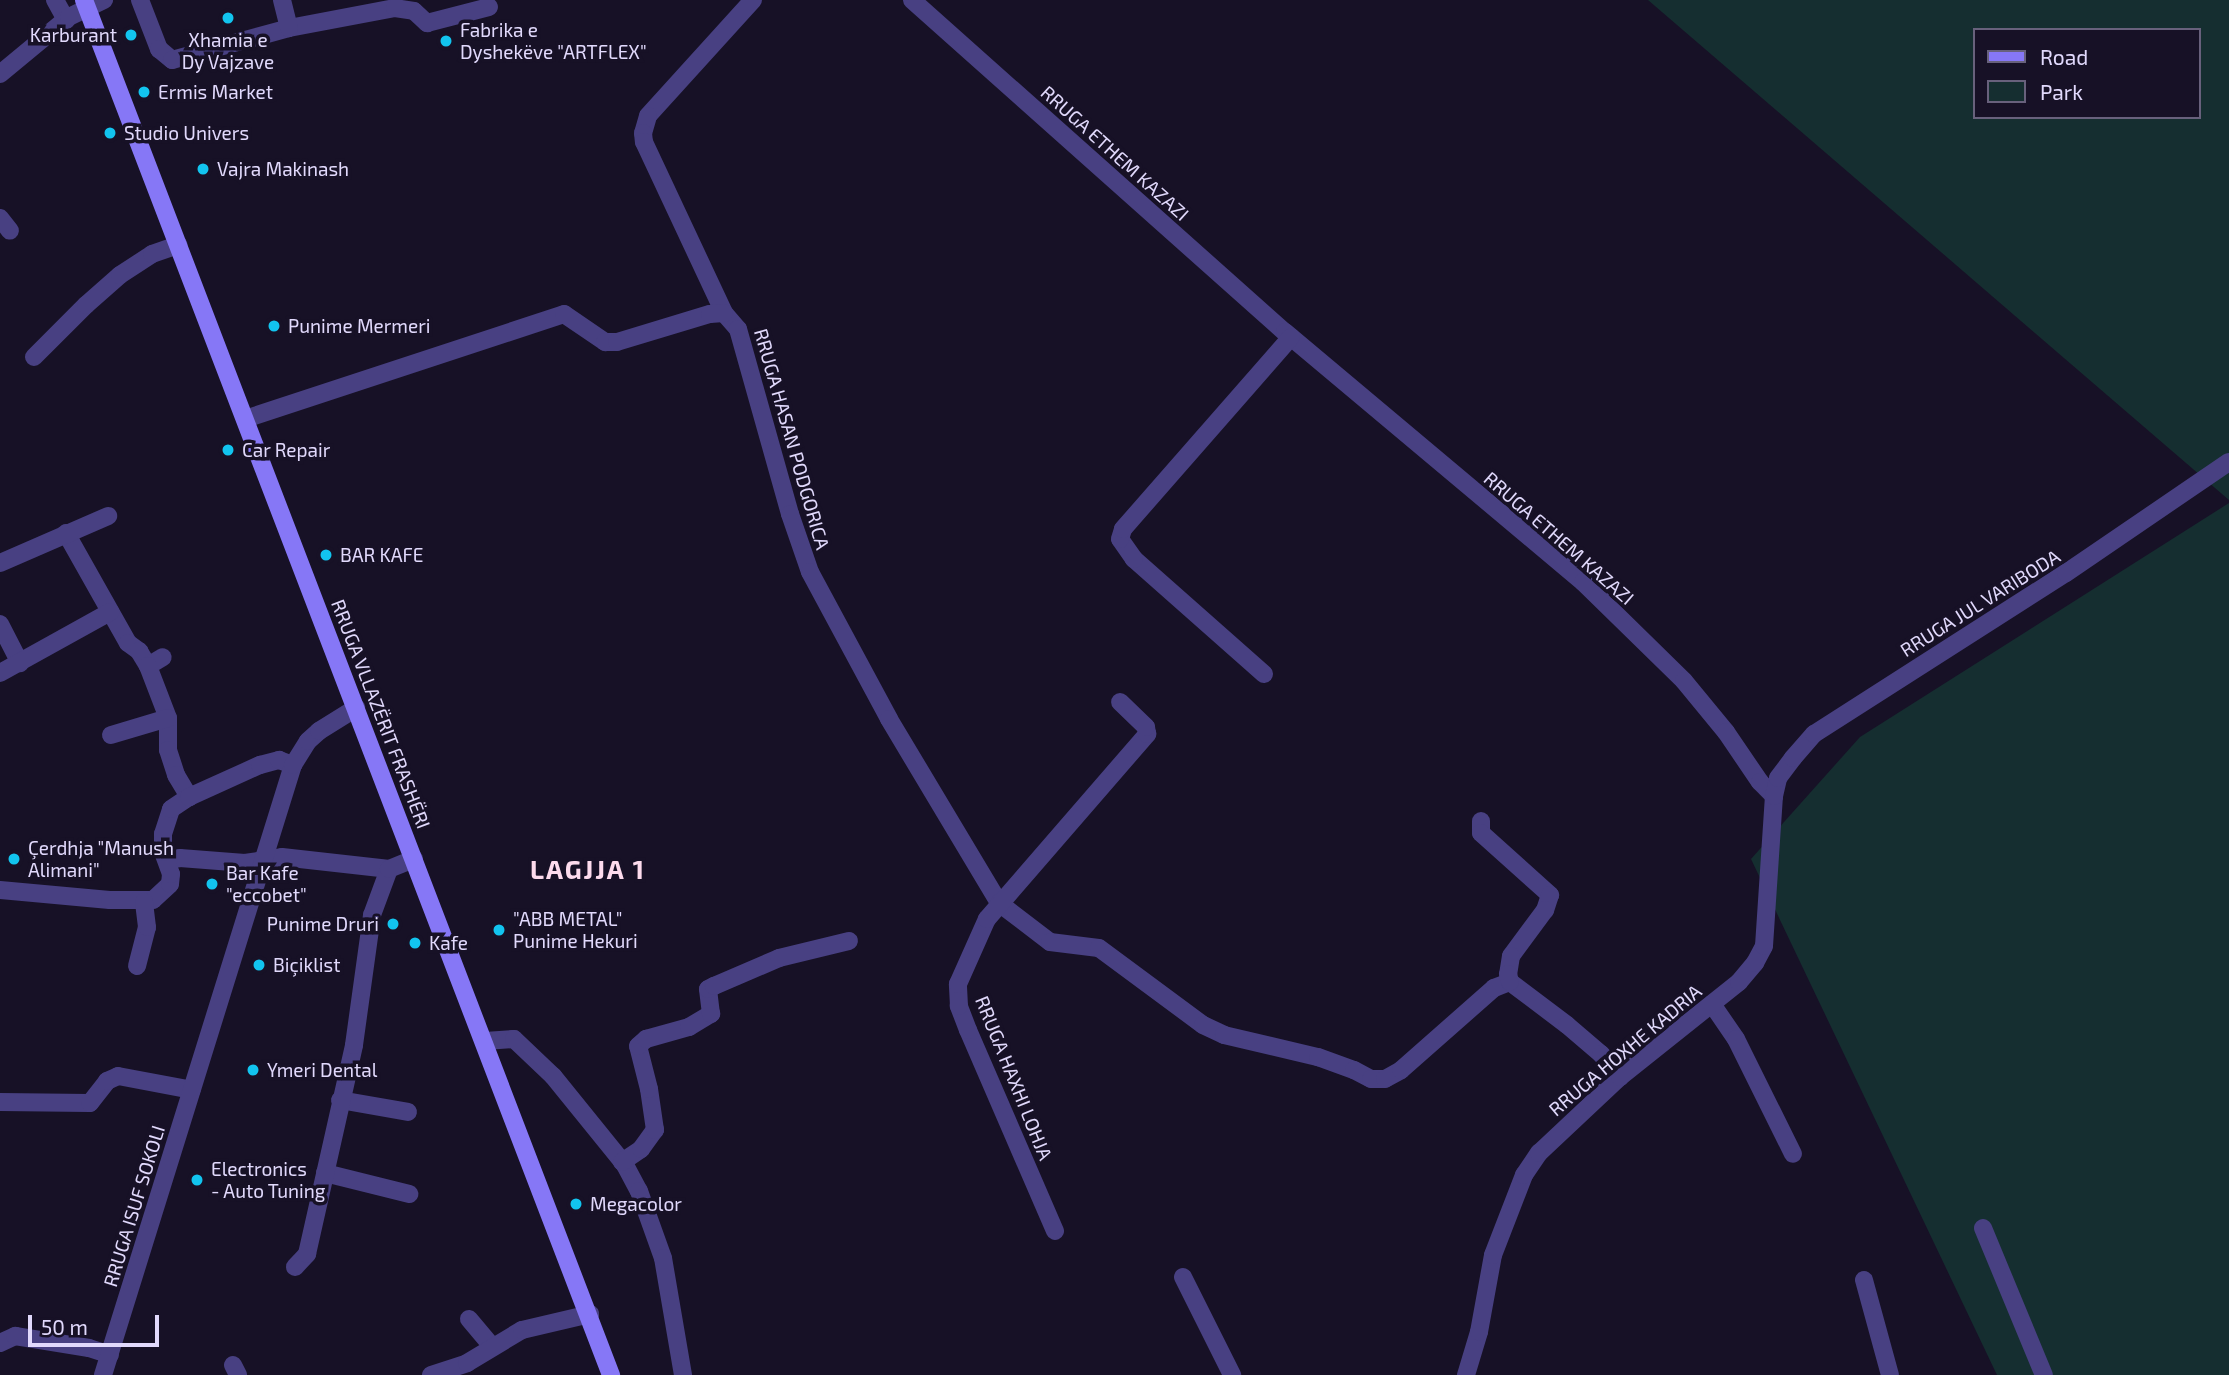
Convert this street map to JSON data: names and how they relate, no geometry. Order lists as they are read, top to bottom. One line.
{"streets":{"main road":["RRUGA VLLAZËRIT FRASHËRI"],"street":["RRUGA ETHEM KAZAZI","RRUGA HASAN PODGORICA","RRUGA JUL VARIBODA","RRUGA HOXHE KADRIA","RRUGA HAXHI LOHJA","RRUGA ISUF SOKOLI"]},"crossings":[["RRUGA ETHEM KAZAZI","RRUGA JUL VARIBODA"],["RRUGA ETHEM KAZAZI","RRUGA HOXHE KADRIA"],["RRUGA HASAN PODGORICA","RRUGA HAXHI LOHJA"],["RRUGA JUL VARIBODA","RRUGA HOXHE KADRIA"],["RRUGA VLLAZËRIT FRASHËRI","RRUGA ISUF SOKOLI"]],"districts":["LAGJJA 1"],"places":["Xhamia e Dy Vajzave","Karburant","Fabrika e Dyshekëve \"ARTFLEX\"","Ermis Market","Studio Univers","Vajra Makinash","Punime Mermeri","Car Repair","BAR KAFE","Çerdhja \"Manush Alimani\"","Bar Kafe \"eccobet\"","Punime Druri","\"ABB METAL\" Punime Hekuri","Kafe","Biçiklist","Ymeri Dental","Electronics - Auto Tuning","Megacolor"],"legend":["Road","Park"],"scale_bar":"50 m"}
